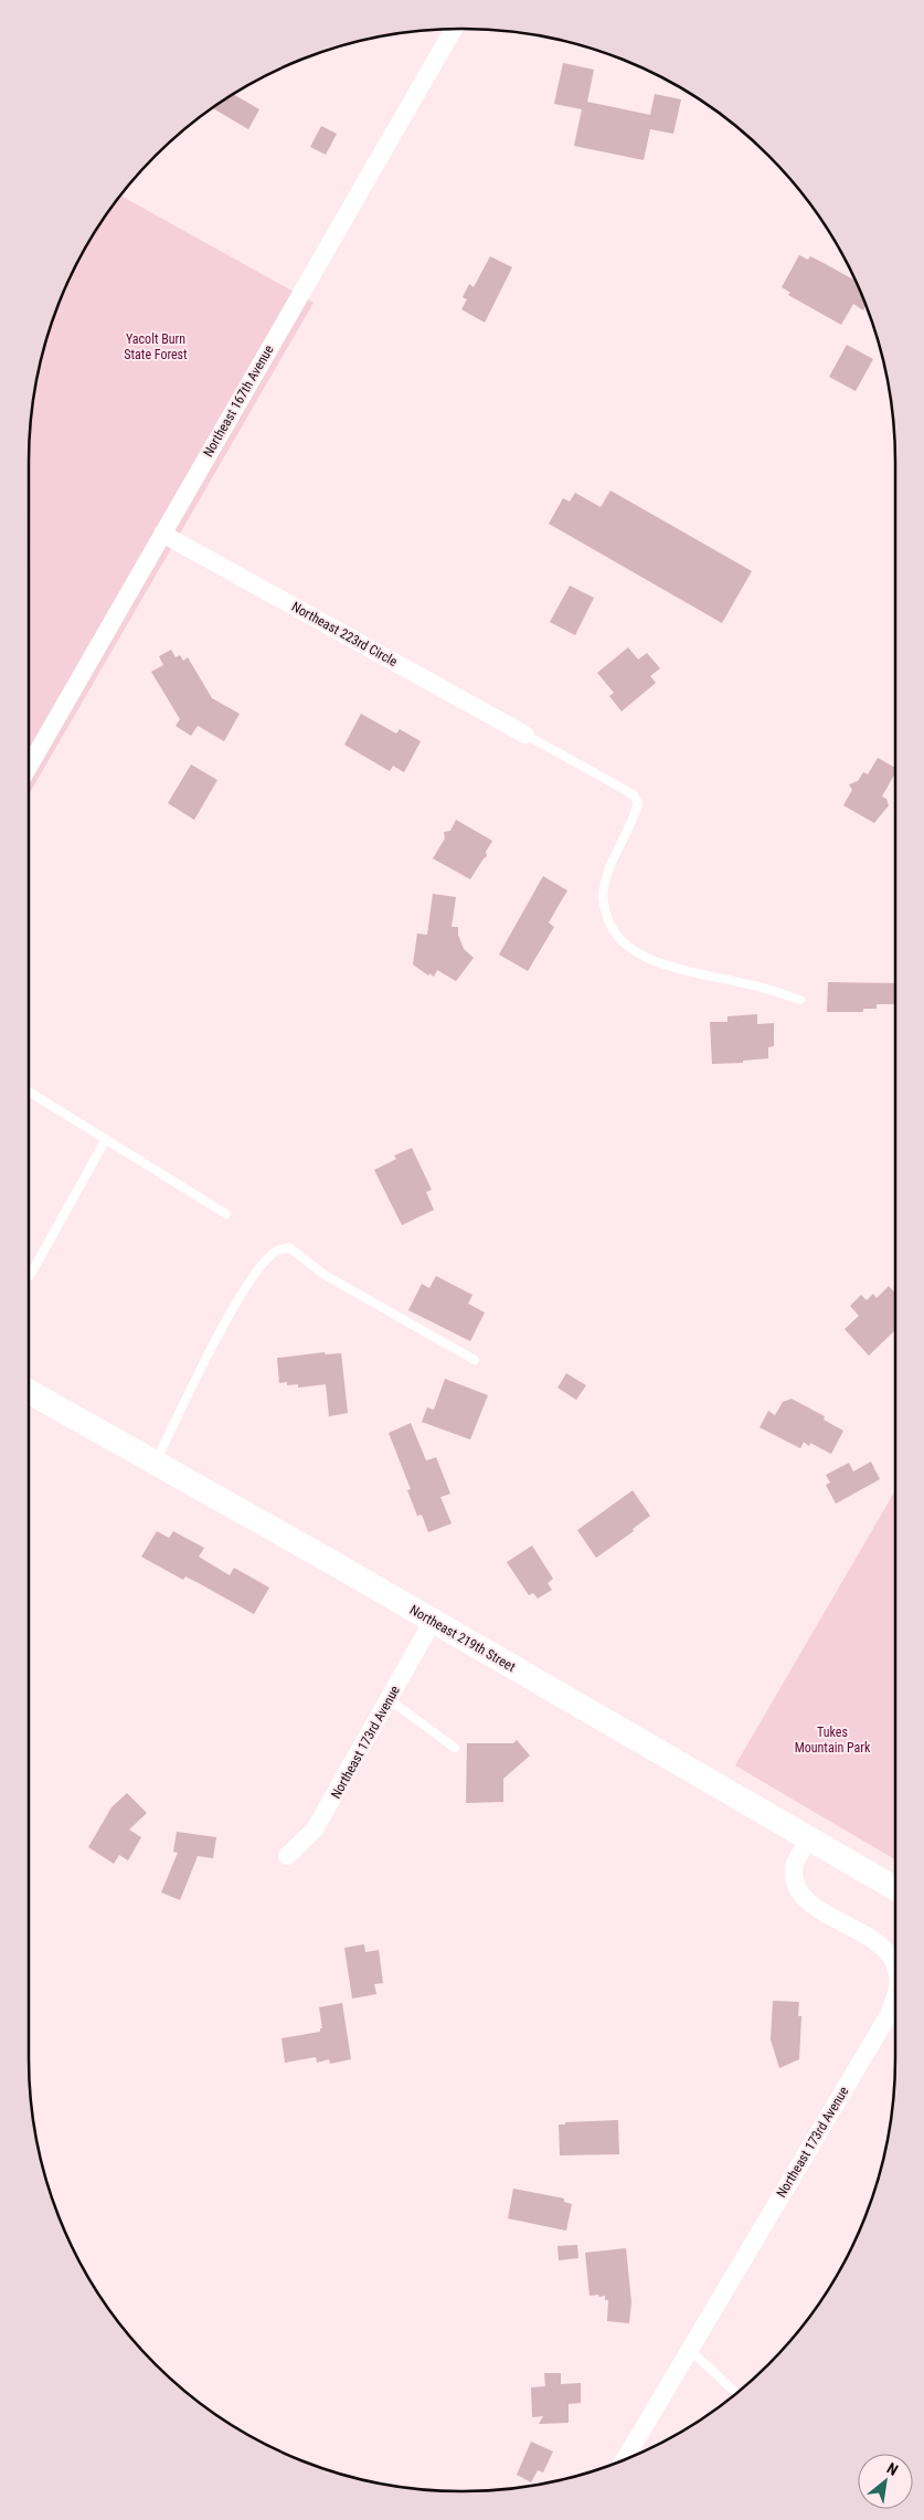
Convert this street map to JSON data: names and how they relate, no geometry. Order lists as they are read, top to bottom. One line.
{"streets":{"street":["Northeast 167th Avenue","Northeast 223rd Circle","Northeast 219th Street","Northeast 173rd Avenue"]},"crossings":[["Northeast 167th Avenue","Northeast 223rd Circle"],["Northeast 219th Street","Northeast 173rd Avenue"]],"parks":["Yacolt Burn State Forest","Tukes Mountain Park"],"north":"top right"}
